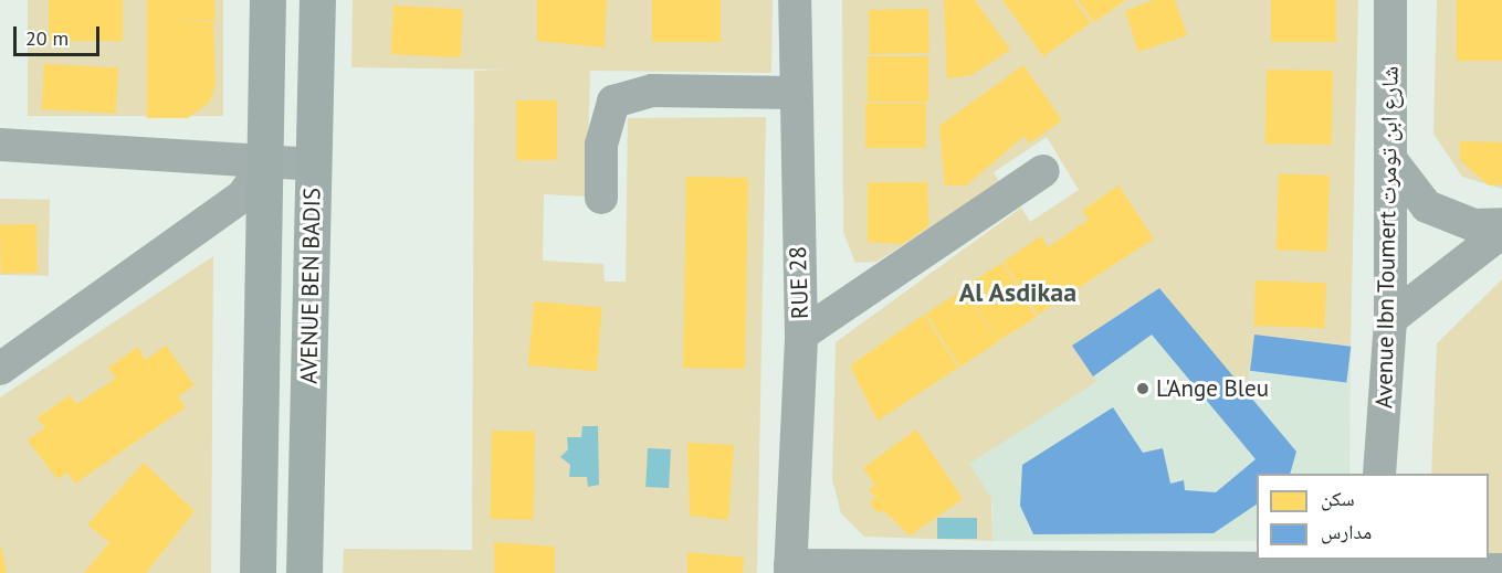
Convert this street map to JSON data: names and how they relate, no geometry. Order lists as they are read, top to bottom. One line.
{"streets":{"main road":["AVENUE BEN BADIS"],"street":["Avenue Ibn Toumert شارع ابن تومرت","RUE 28"]},"districts":["Al Asdikaa"],"places":["L'Ange Bleu"],"legend":["سكن","مدارس"],"scale_bar":"20 m"}
